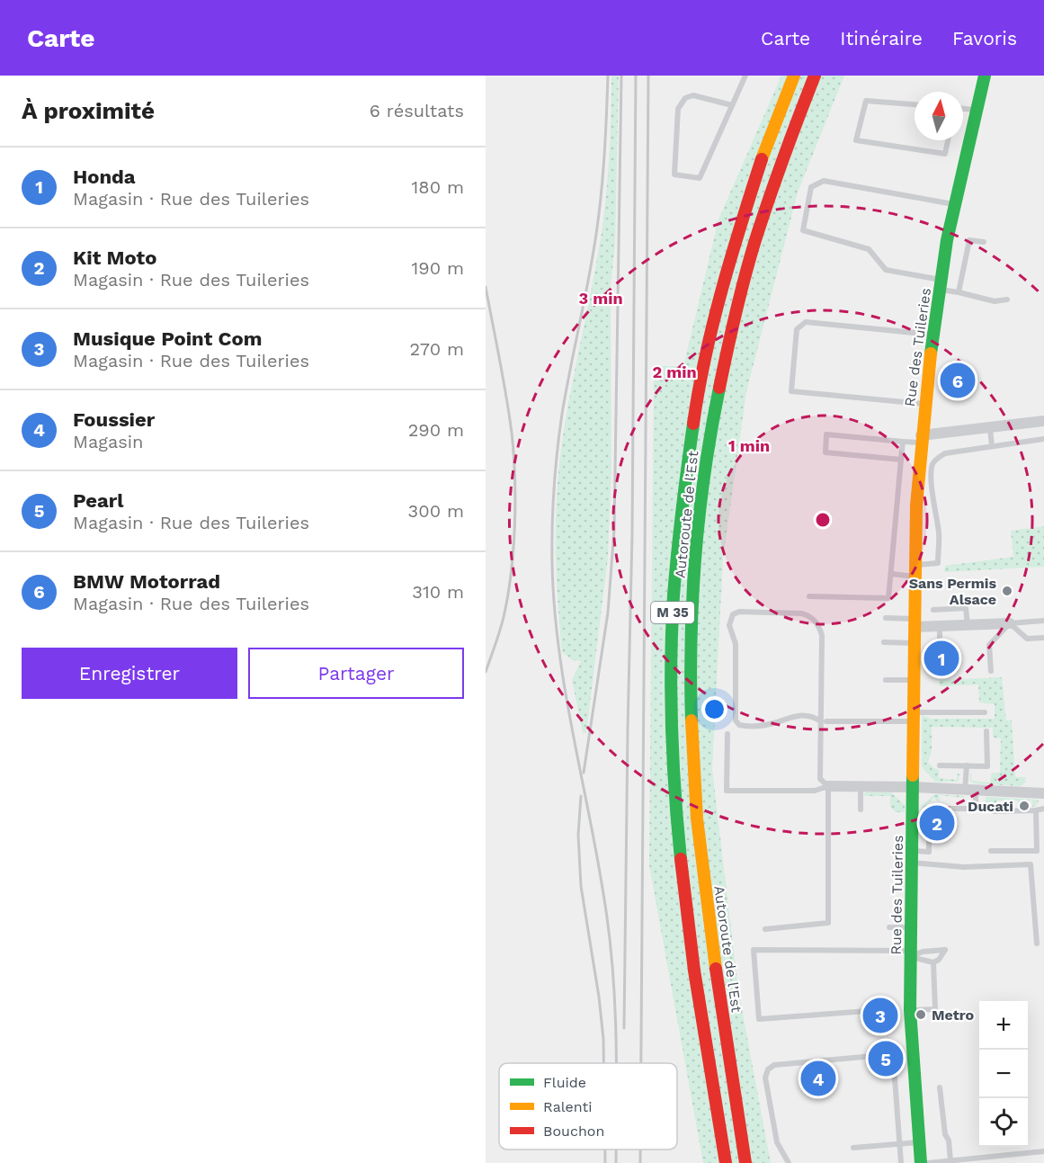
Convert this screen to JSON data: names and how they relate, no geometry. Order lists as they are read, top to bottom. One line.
{"streets":{"main road":["Rue des Tuileries","Autoroute de l’Est","M 35"]},"places":["Sans Permis Alsace","Ducati","Metro"],"legend":["Fluide","Ralenti","Bouchon"],"north":"top","page":{"header":"Carte","nav":["Carte","Itinéraire","Favoris"],"heading":["À proximité","6 résultats"],"list":[{"mark":"1","name":"Honda","note":"Magasin · Rue des Tuileries","value":"180 m"},{"mark":"2","name":"Kit Moto","note":"Magasin · Rue des Tuileries","value":"190 m"},{"mark":"3","name":"Musique Point Com","note":"Magasin · Rue des Tuileries","value":"270 m"},{"mark":"4","name":"Foussier","note":"Magasin","value":"290 m"},{"mark":"5","name":"Pearl","note":"Magasin · Rue des Tuileries","value":"300 m"},{"mark":"6","name":"BMW Motorrad","note":"Magasin · Rue des Tuileries","value":"310 m"}],"pins":["6","1","2","3","5","4"],"buttons":["Enregistrer","Partager"],"map_buttons":["+","−"]},"rings":["3 min","2 min","1 min"]}
